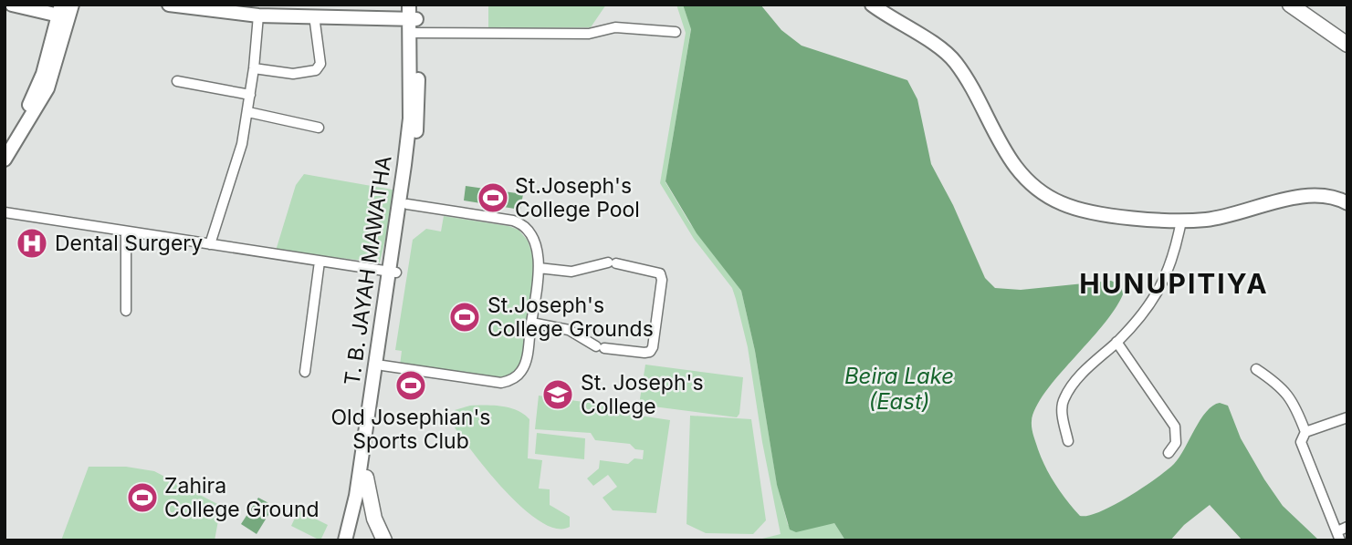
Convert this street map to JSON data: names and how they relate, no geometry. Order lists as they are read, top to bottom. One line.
{"streets":{"main road":["T. B. JAYAH MAWATHA"]},"districts":["HUNUPITIYA"],"water":["Beira Lake (East)"],"places":{"sports":["St.Joseph's College Pool","St.Joseph's College Grounds","Old Josephian's Sports Club","Zahira College Ground"],"hospital":["Dental Surgery"],"school or university":["St. Joseph's College"]}}
